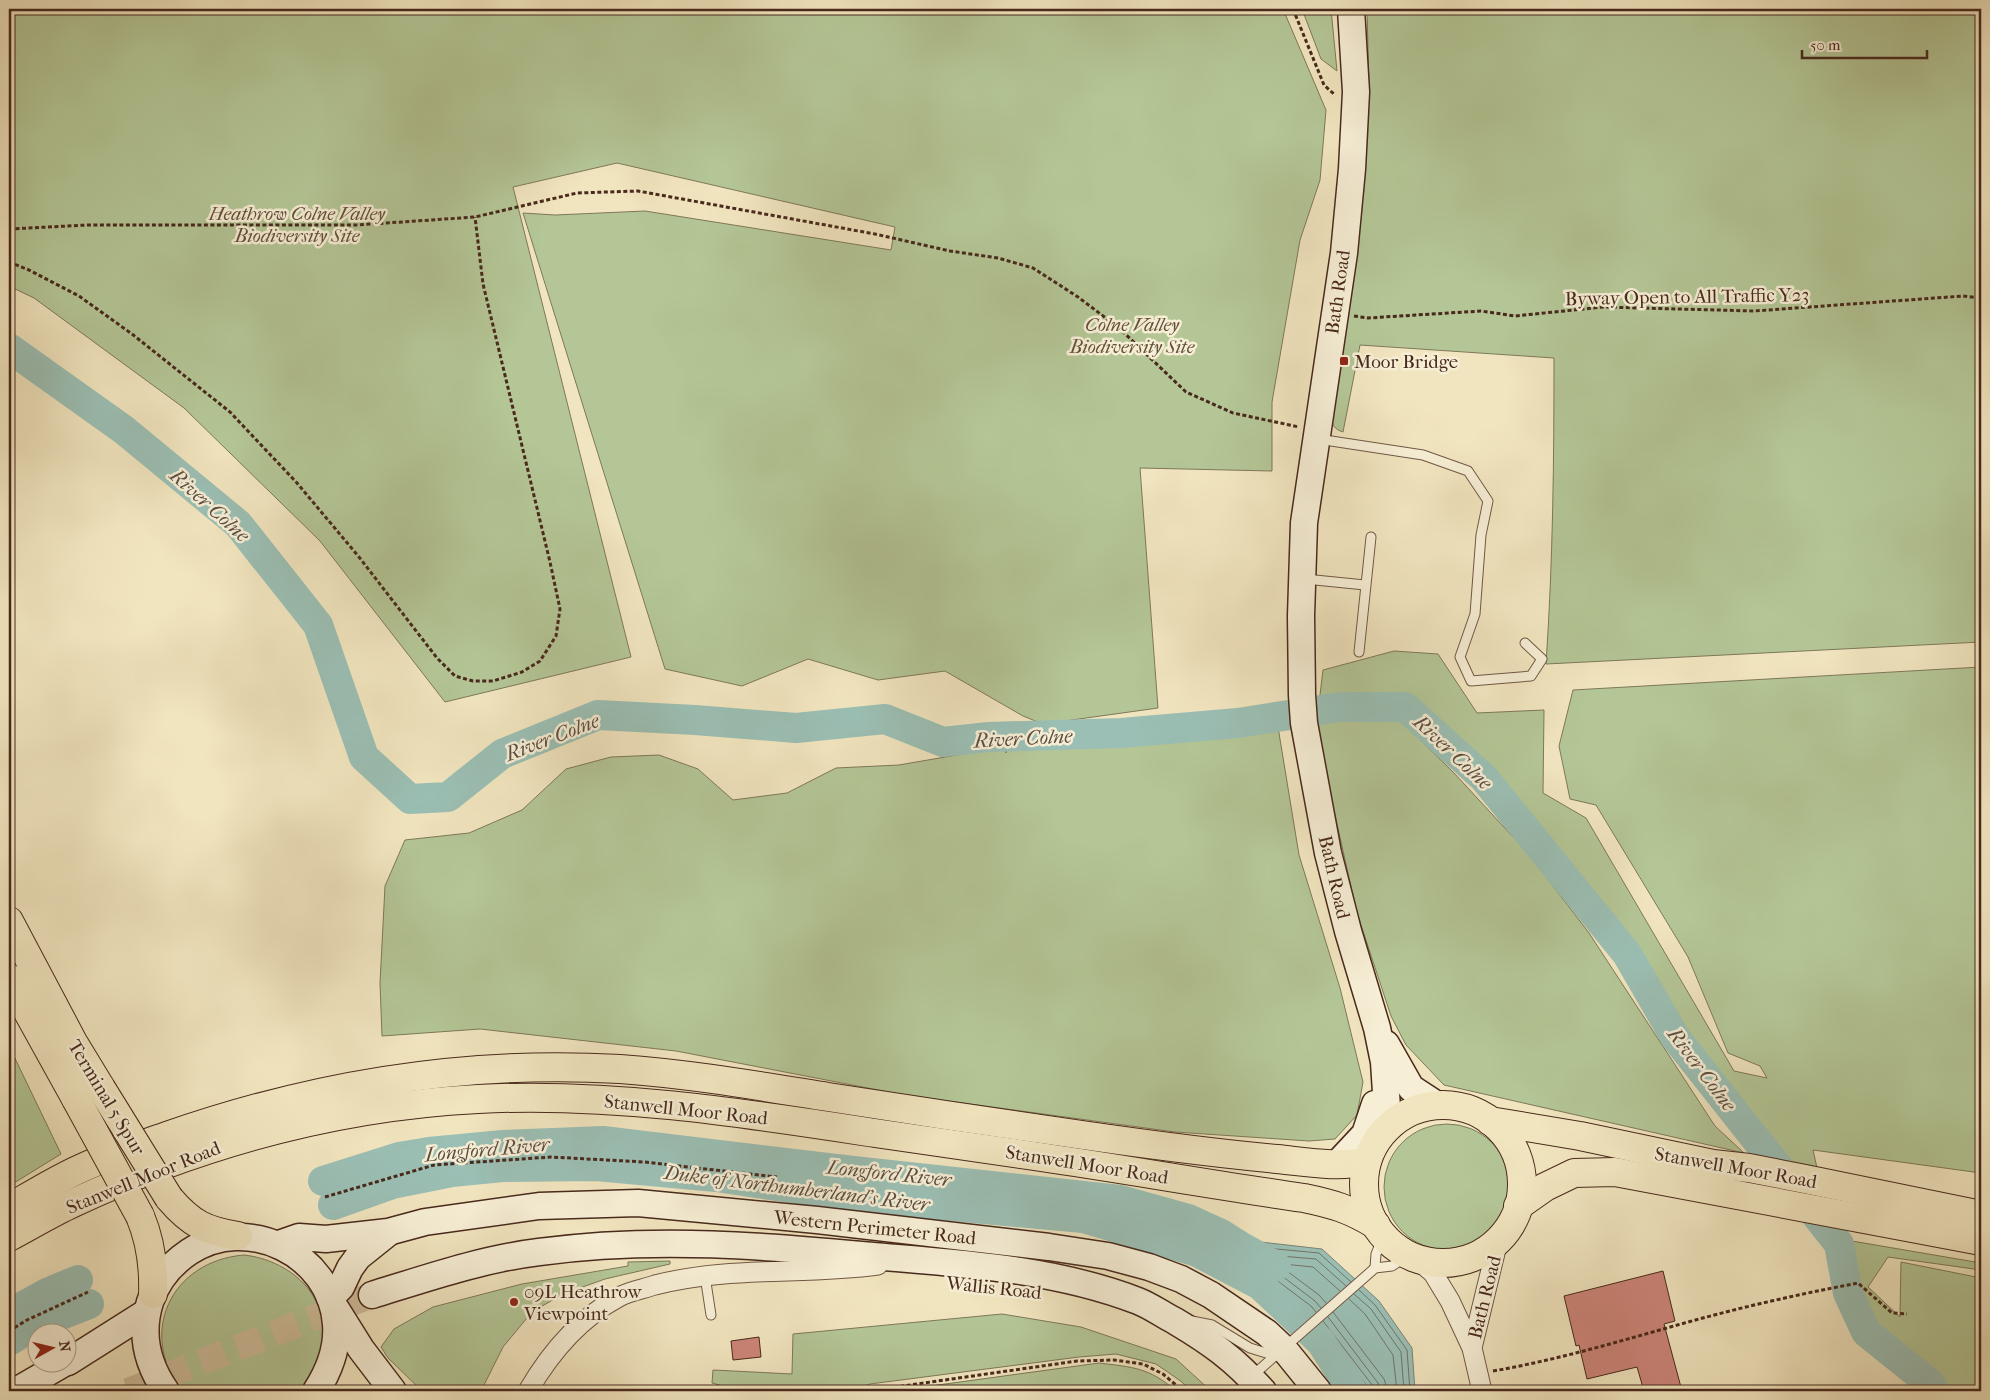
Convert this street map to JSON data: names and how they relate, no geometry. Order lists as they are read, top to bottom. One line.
{"streets":{"main road":["Terminal 5 Spur","Stanwell Moor Road"],"street":["Bath Road","Western Perimeter Road"],"path":["Byway Open to All Traffic Y23"]},"crossings":[["Bath Road","Byway Open to All Traffic Y23"],["Bath Road","Stanwell Moor Road"]],"water":["River Colne","Longford River","Duke of Northumberland's River"],"parks":["Heathrow Colne Valley Biodiversity Site","Colne Valley Biodiversity Site"],"places":{"transit":["Moor Bridge"],"other":["09L Heathrow Viewpoint"]},"scale_bar":"50 m","north":"right"}
